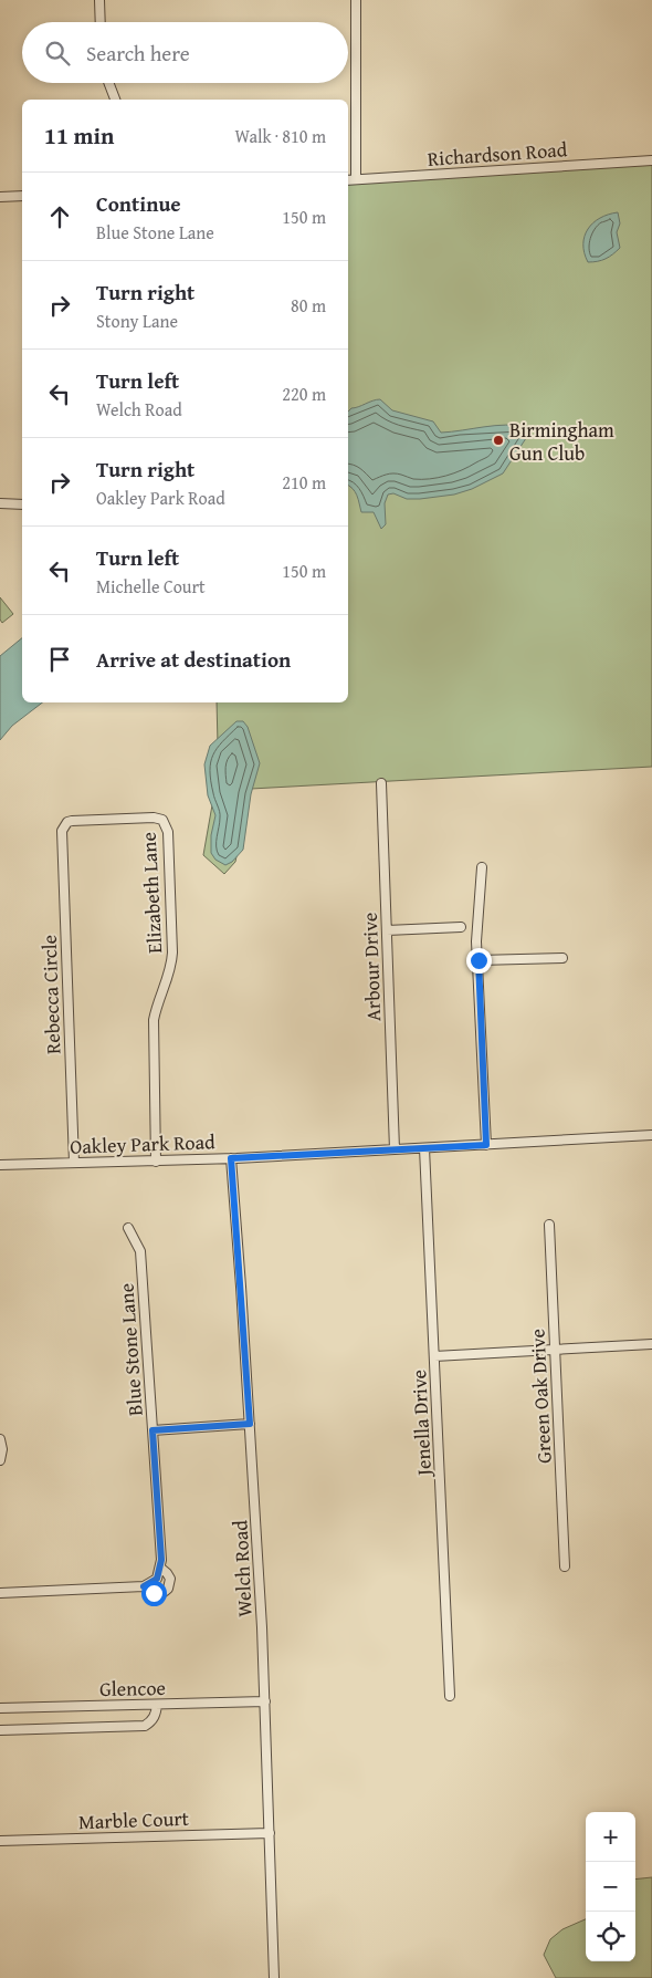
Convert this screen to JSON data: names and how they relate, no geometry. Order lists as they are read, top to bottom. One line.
{"streets":{"street":["Richardson Road","Elizabeth Lane","Arbour Drive","Rebecca Circle","Oakley Park Road","Blue Stone Lane","Green Oak Drive","Jenella Drive","Welch Road","Glencoe","Marble Court"]},"crossings":[["Elizabeth Lane","Rebecca Circle"],["Elizabeth Lane","Oakley Park Road"],["Arbour Drive","Oakley Park Road"],["Rebecca Circle","Oakley Park Road"],["Oakley Park Road","Jenella Drive"],["Oakley Park Road","Welch Road"],["Welch Road","Glencoe"],["Welch Road","Marble Court"]],"places":["Birmingham Gun Club"],"page":{"search":"Search here","heading":["11 min","Walk · 810 m"],"list":[["Continue","Blue Stone Lane","150 m"],["Turn right","Stony Lane","80 m"],["Turn left","Welch Road","220 m"],["Turn right","Oakley Park Road","210 m"],["Turn left","Michelle Court","150 m"],"Arrive at destination"],"map_buttons":["+","−"]}}
